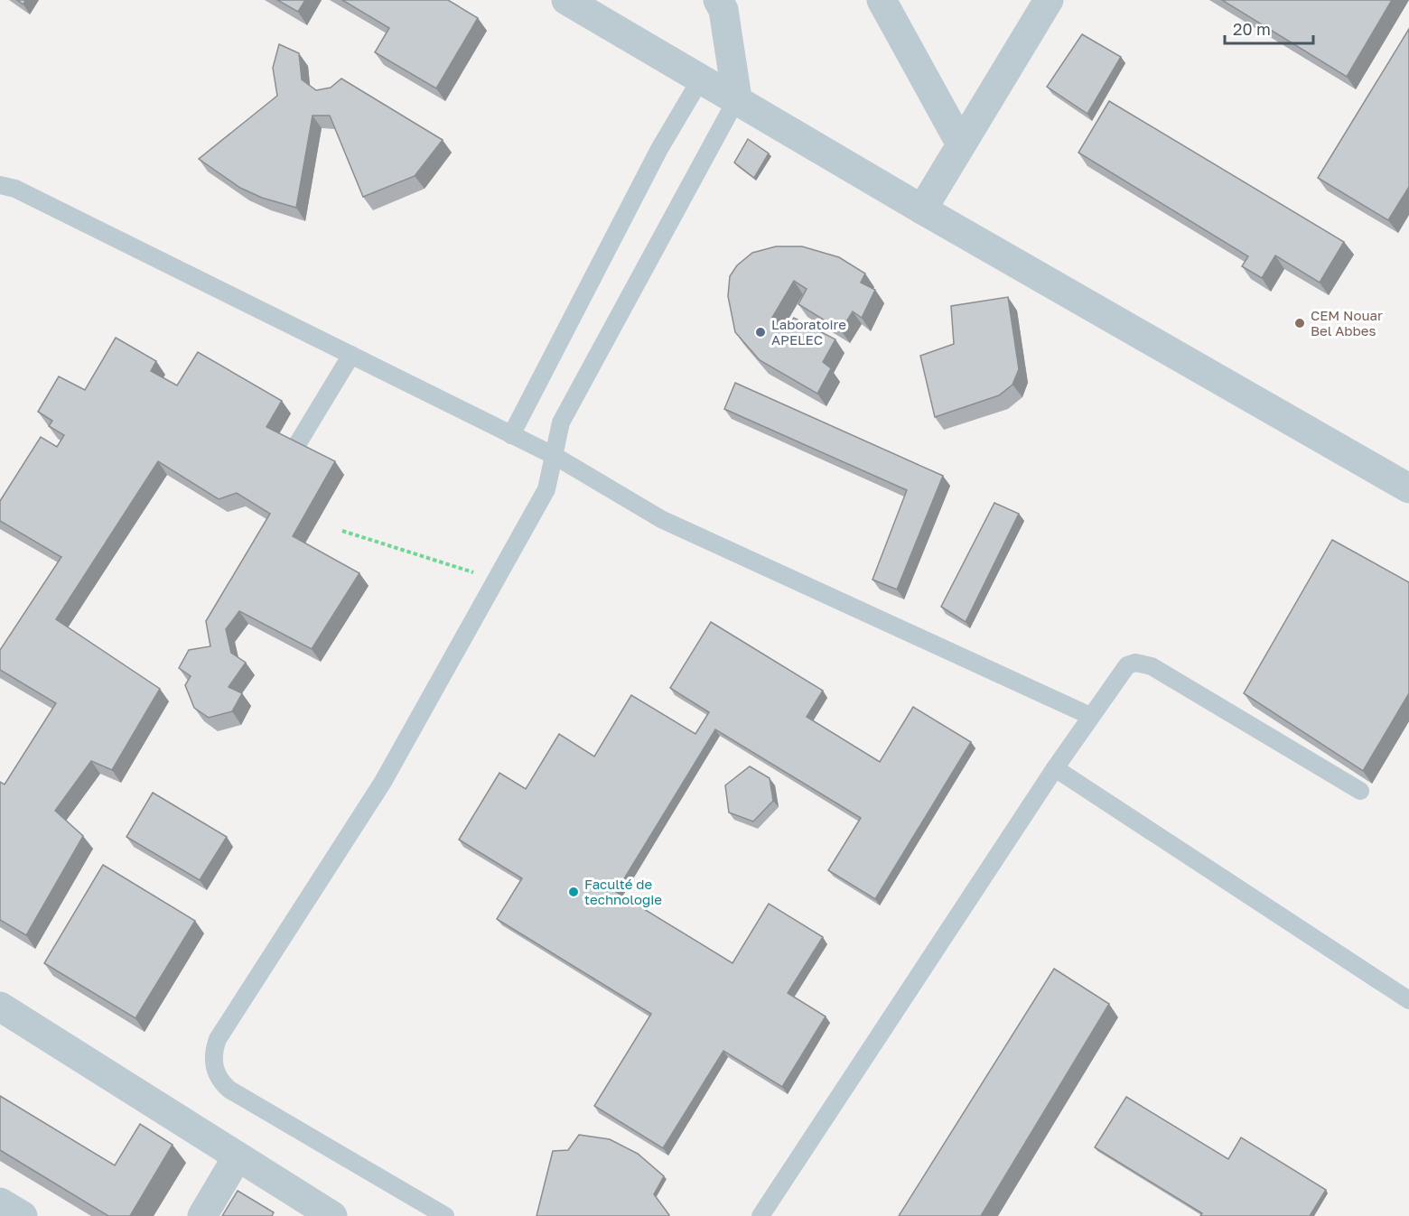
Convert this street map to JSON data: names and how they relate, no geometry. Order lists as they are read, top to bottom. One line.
{"places":["CEM Nouar Bel Abbes","Laboratoire APELEC","Faculté de technologie"],"scale_bar":"20 m"}
